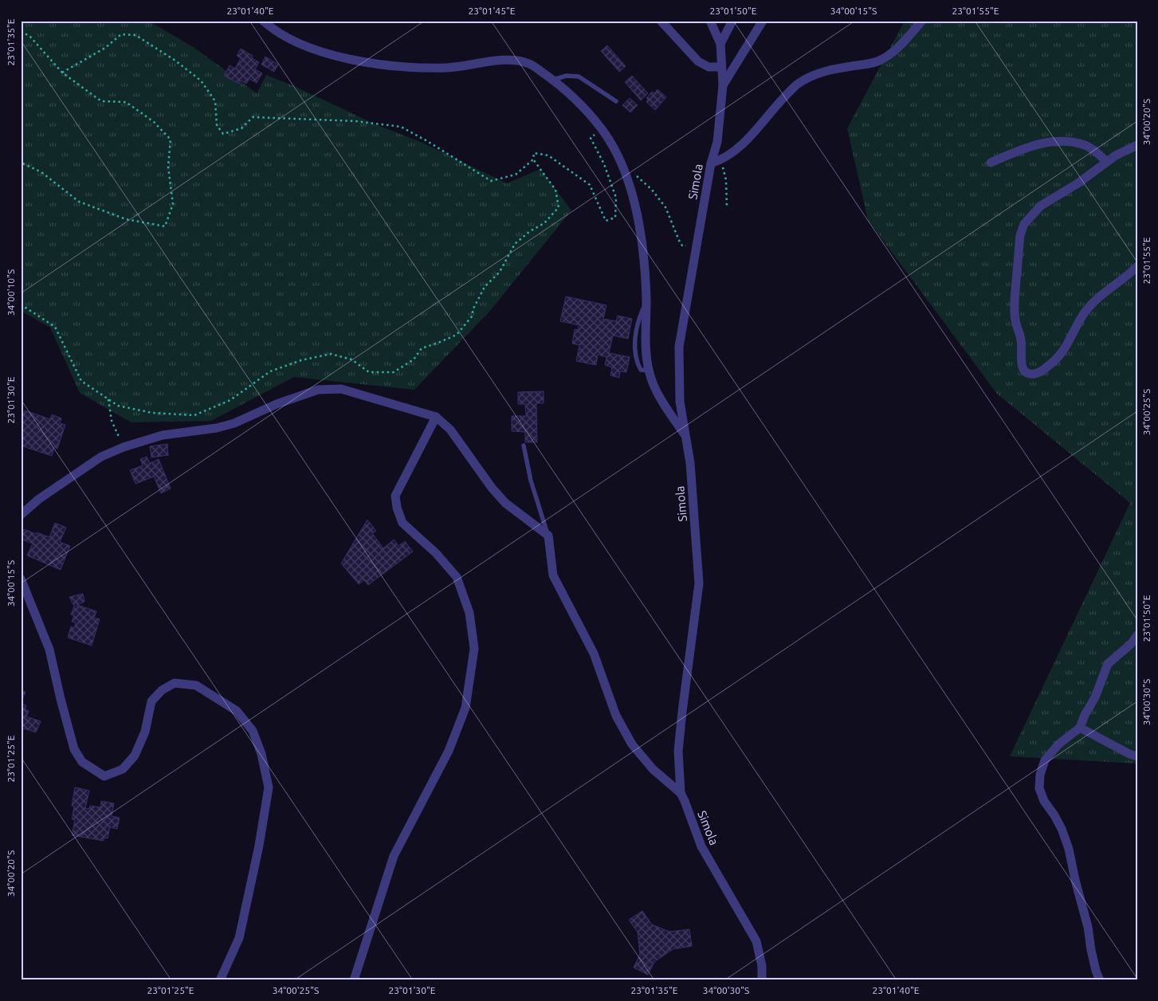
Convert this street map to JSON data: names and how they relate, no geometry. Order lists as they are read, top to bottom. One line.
{"streets":{"street":["Simola"]},"coordinates":["23°01'40\"E","23°01'45\"E","23°01'50\"E","34°00'15\"S","23°01'55\"E","23°01'35\"E","34°00'20\"S","34°00'10\"S","23°01'30\"E","34°00'25\"S","34°00'30\"S","23°01'25\"E"]}
